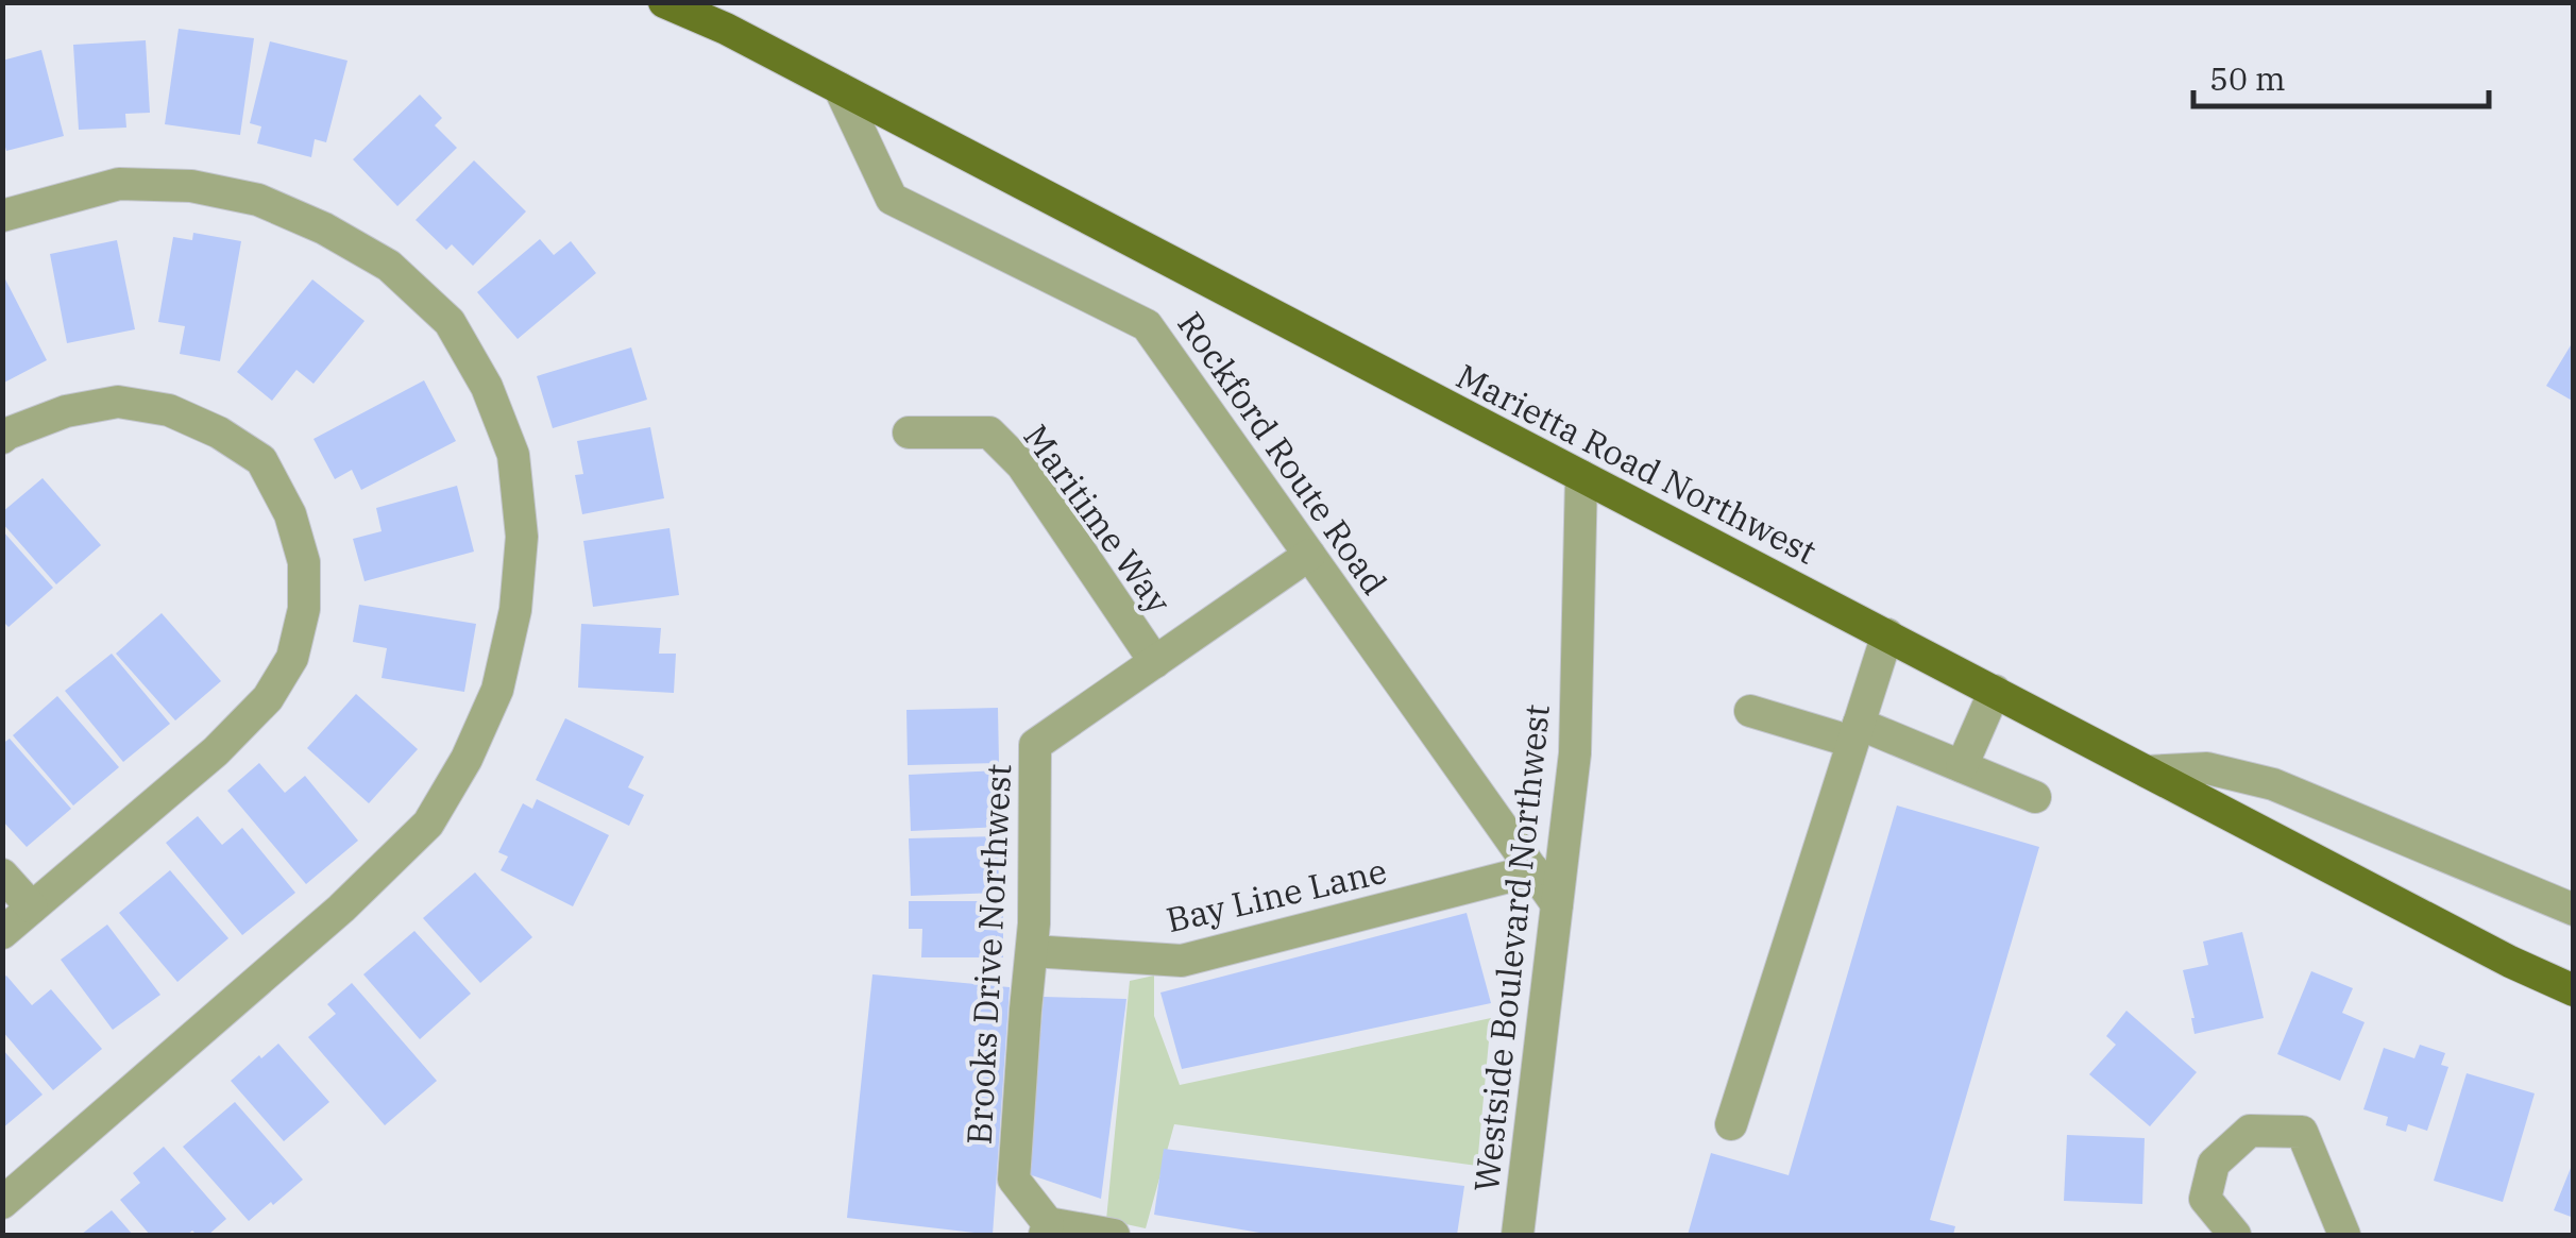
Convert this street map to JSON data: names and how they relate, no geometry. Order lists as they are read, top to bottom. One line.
{"streets":{"main road":["Marietta Road Northwest"],"street":["Rockford Route Road","Maritime Way","Bay Line Lane","Westside Boulevard Northwest","Brooks Drive Northwest"]},"crossings":[["Rockford Route Road","Marietta Road Northwest"],["Rockford Route Road","Bay Line Lane"],["Rockford Route Road","Westside Boulevard Northwest"],["Rockford Route Road","Brooks Drive Northwest"],["Marietta Road Northwest","Westside Boulevard Northwest"],["Maritime Way","Brooks Drive Northwest"],["Bay Line Lane","Brooks Drive Northwest"]],"scale_bar":"50 m"}
